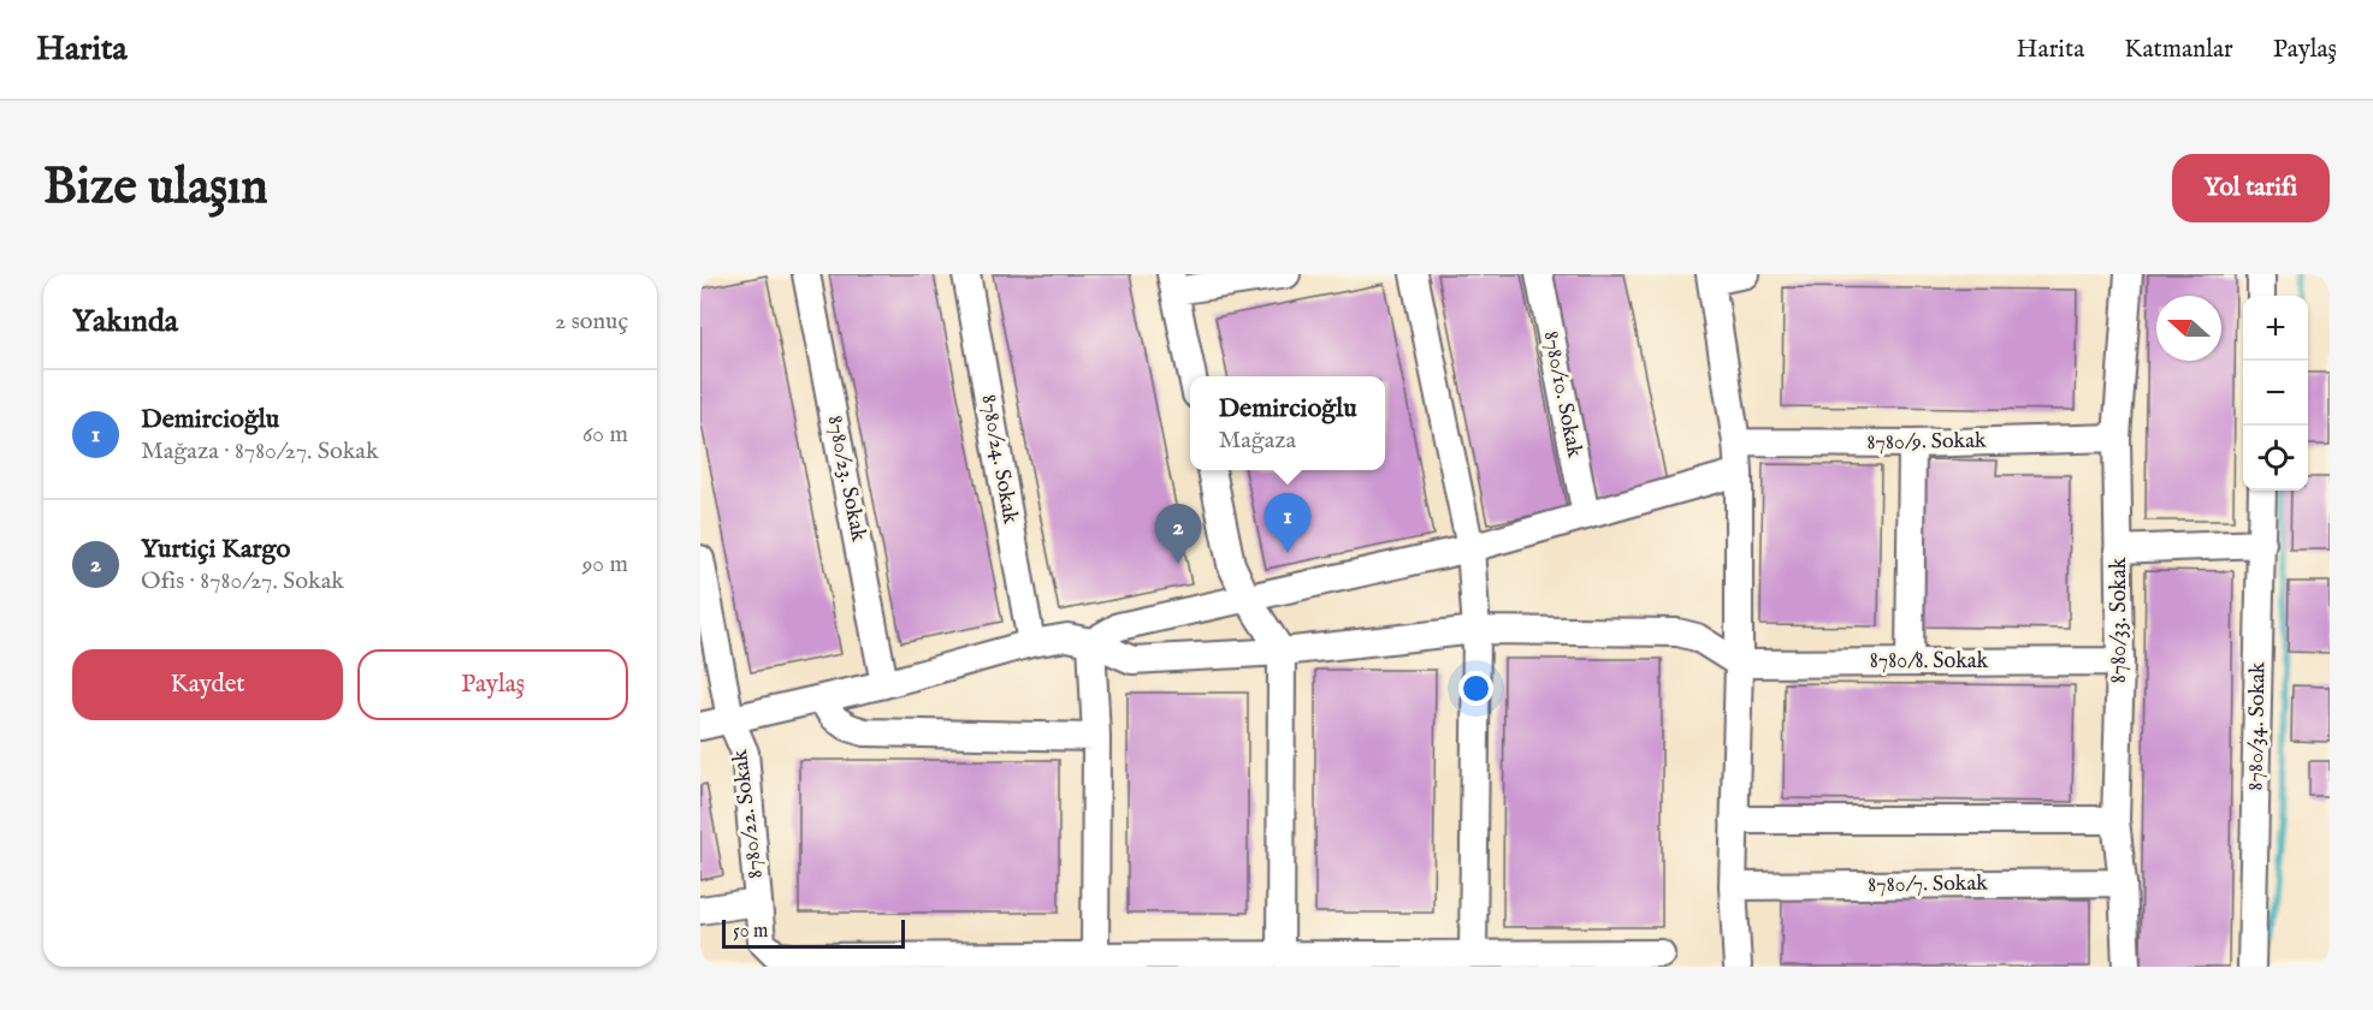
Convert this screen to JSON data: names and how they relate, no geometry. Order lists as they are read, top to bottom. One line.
{"streets":{"street":["8780/10. Sokak","8780/9. Sokak","8780/24. Sokak","8780/23. Sokak","8780/33. Sokak","8780/8. Sokak","8780/34. Sokak","8780/22. Sokak","8780/7. Sokak"]},"crossings":[["8780/9. Sokak","8780/33. Sokak"],["8780/33. Sokak","8780/8. Sokak"],["8780/33. Sokak","8780/7. Sokak"]],"scale_bar":"50 m","north":"left","page":{"header":"Harita","nav":["Harita","Katmanlar","Paylaş"],"buttons":["Yol tarifi",["Kaydet","Paylaş"]],"title":"Bize ulaşın","heading":["Yakında","2 sonuç"],"map_buttons":["+","−"],"list":[{"mark":"1","name":"Demircioğlu","note":"Mağaza · 8780/27. Sokak","value":"60 m"},{"mark":"2","name":"Yurtiçi Kargo","note":"Ofis · 8780/27. Sokak","value":"90 m"}],"popup":["Demircioğlu","Mağaza"],"pins":["1","2"],"scale":"50 m"}}
